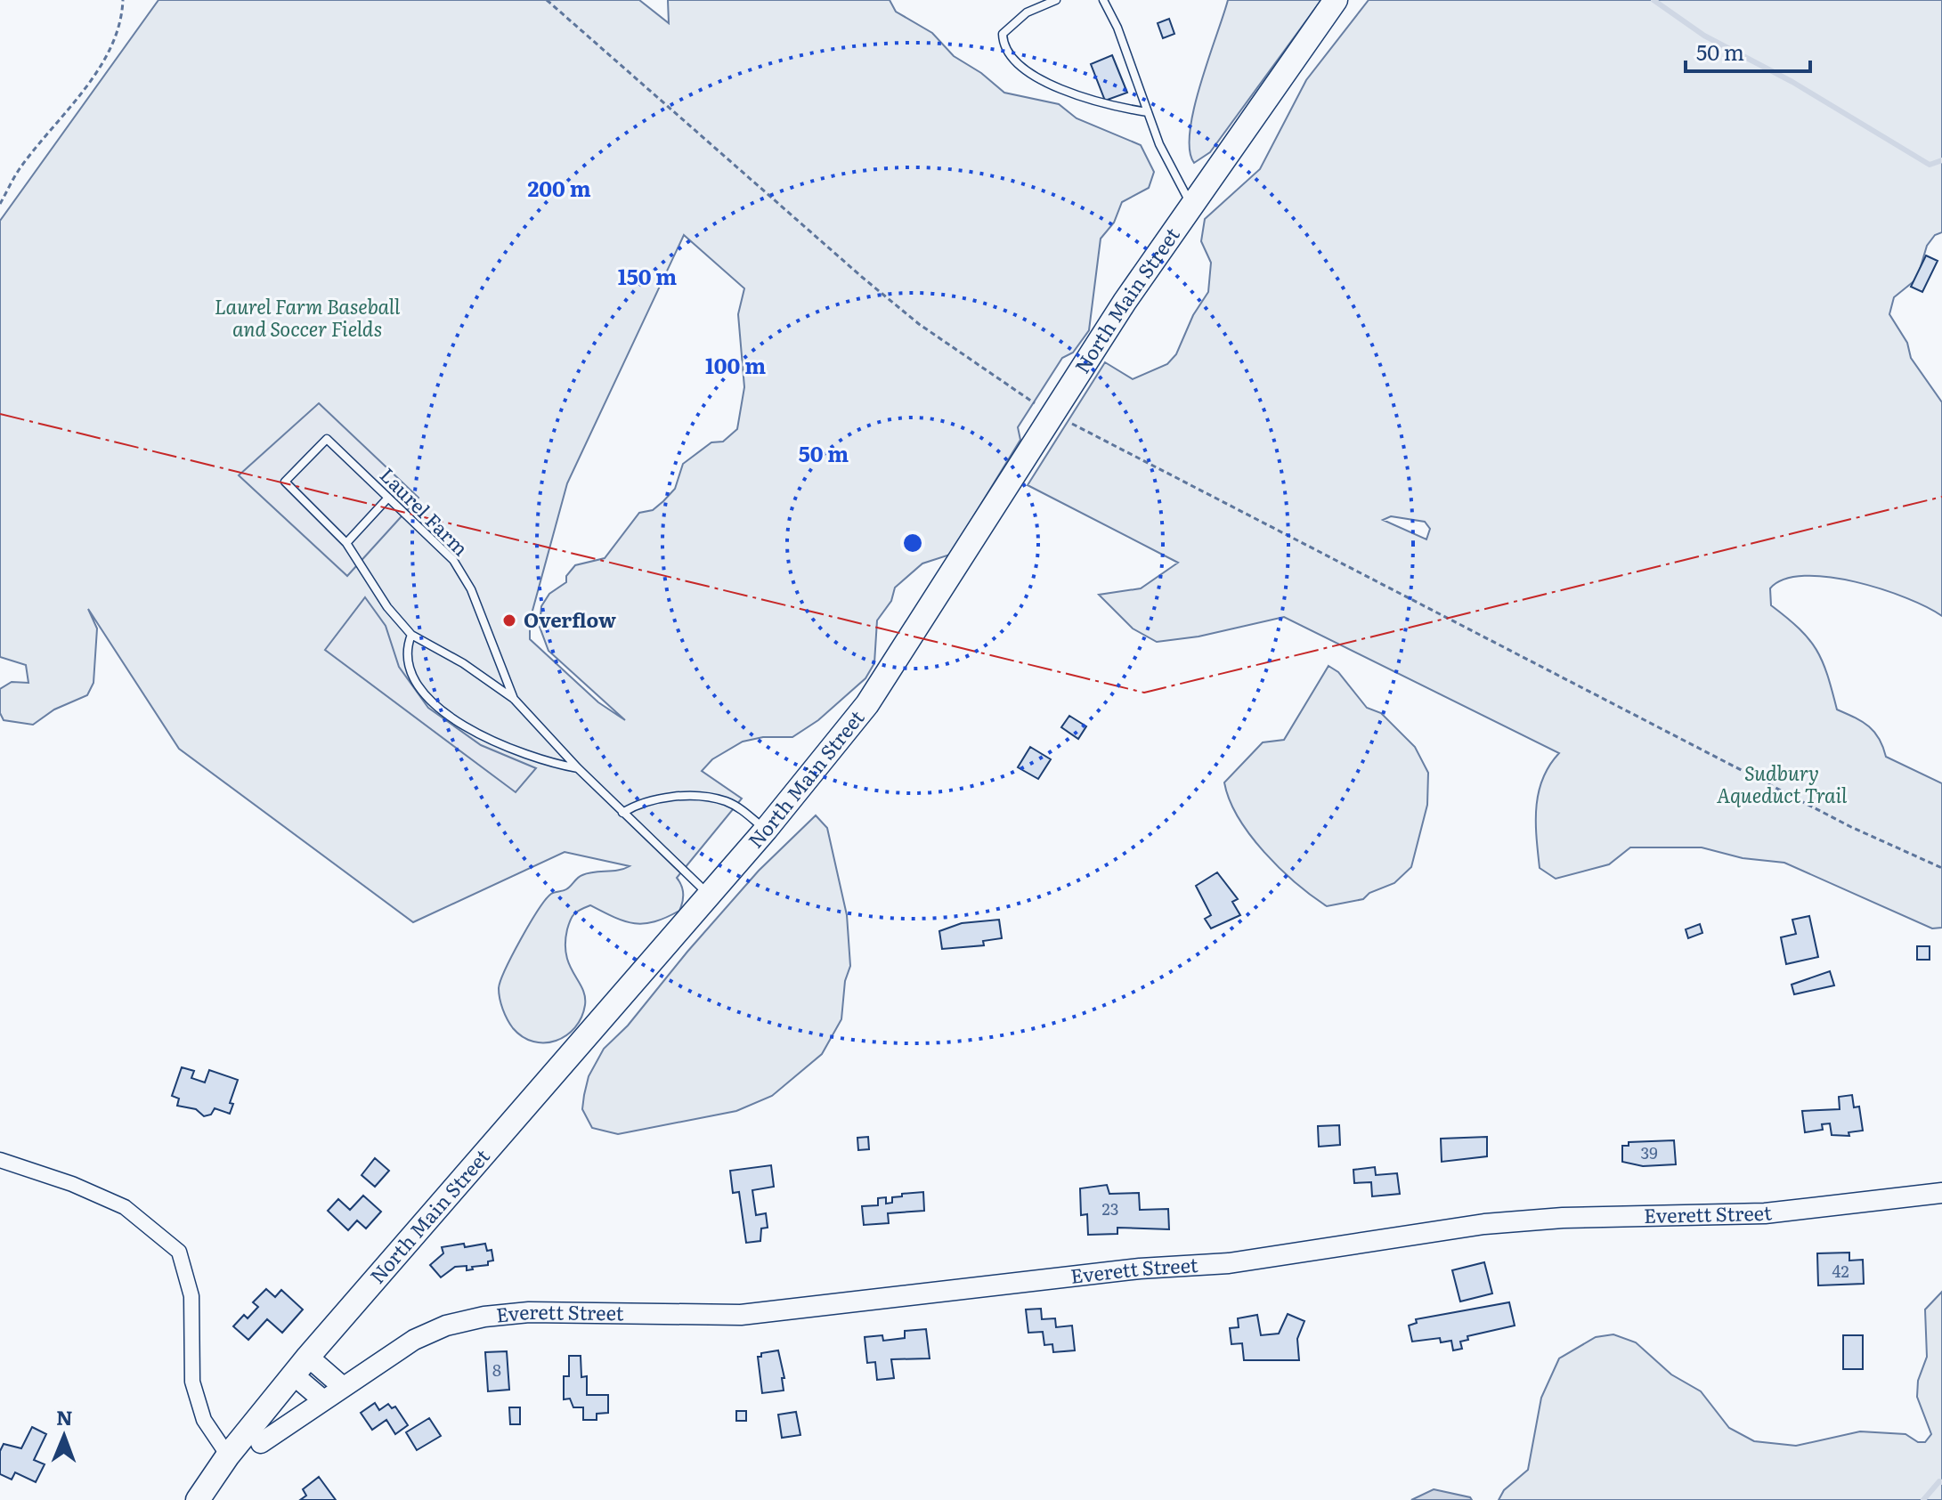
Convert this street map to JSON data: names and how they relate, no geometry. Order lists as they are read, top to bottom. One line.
{"streets":{"main road":["North Main Street"],"street":["Everett Street"],"lane":["Laurel Farm"]},"crossings":[["North Main Street","Laurel Farm"]],"parks":["Laurel Farm Baseball and Soccer Fields","Sudbury Aqueduct Trail"],"places":["Overflow"],"house_numbers":["39","23","42","8"],"scale_bar":"50 m","north":"top","rings":["200 m","150 m","100 m","50 m"]}
